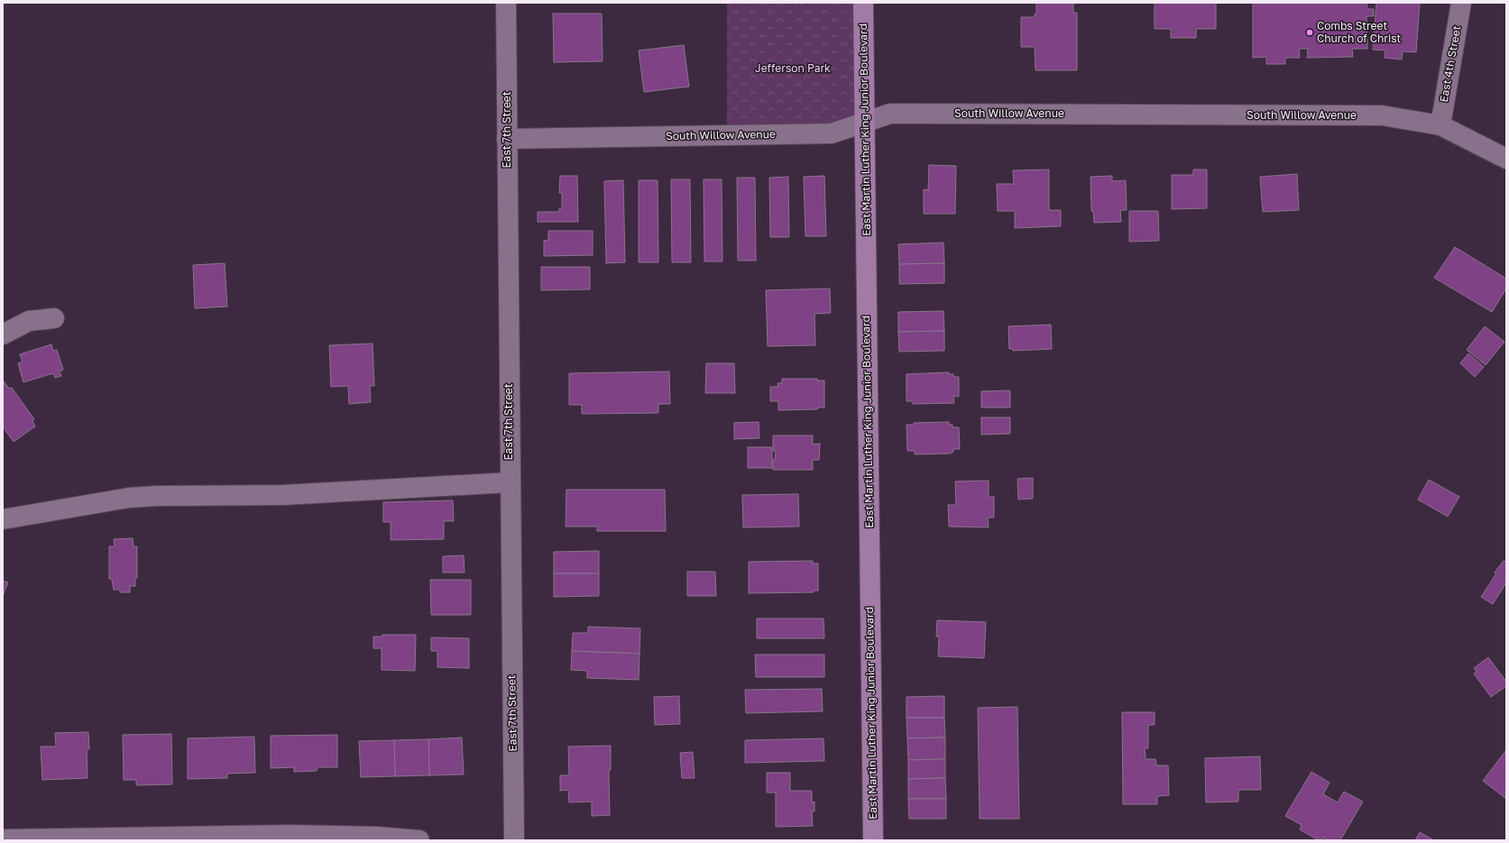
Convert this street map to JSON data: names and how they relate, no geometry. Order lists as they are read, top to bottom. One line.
{"streets":{"main road":["East Martin Luther King Junior Boulevard"],"street":["East 4th Street","South Willow Avenue","East 7th Street"]},"crossings":[["East 4th Street","South Willow Avenue"],["South Willow Avenue","East 7th Street"],["South Willow Avenue","East Martin Luther King Junior Boulevard"]],"parks":["Jefferson Park"],"places":["Combs Street Church of Christ"]}
